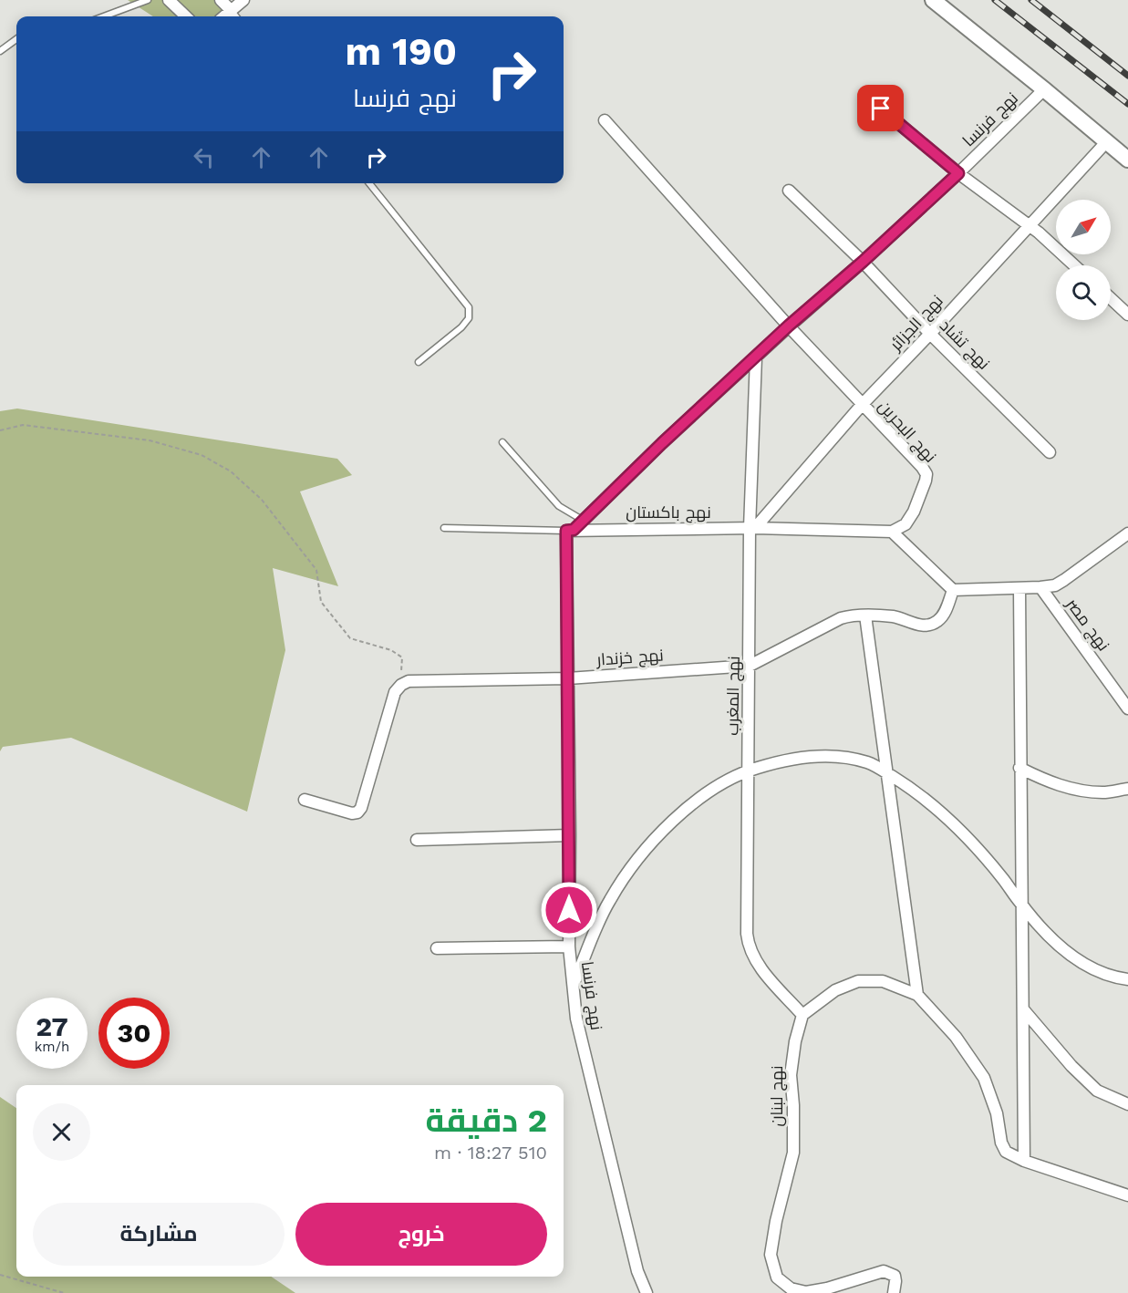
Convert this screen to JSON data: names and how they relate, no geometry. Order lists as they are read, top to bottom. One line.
{"streets":{"street":["نهج فرنسا","نهج الجزائر","نهج تشاد","نهج البحرين","نهج باكستان","نهج مصر","نهج خزندار","نهج المغرب","نهج لبنان"]},"crossings":[["نهج فرنسا","نهج تشاد"],["نهج فرنسا","نهج البحرين"],["نهج فرنسا","نهج باكستان"],["نهج فرنسا","نهج خزندار"],["نهج فرنسا","نهج المغرب"],["نهج الجزائر","نهج تشاد"],["نهج الجزائر","نهج البحرين"],["نهج الجزائر","نهج باكستان"],["نهج الجزائر","نهج المغرب"],["نهج البحرين","نهج باكستان"],["نهج باكستان","نهج المغرب"],["نهج خزندار","نهج المغرب"],["نهج المغرب","نهج لبنان"]],"north":"top right","page":{"turn":["190 m","نهج فرنسا"],"speed":"27 km/h","limit":"30","heading":["2 دقيقة","510 m · 18:27"],"buttons":["خروج","مشاركة"]}}
